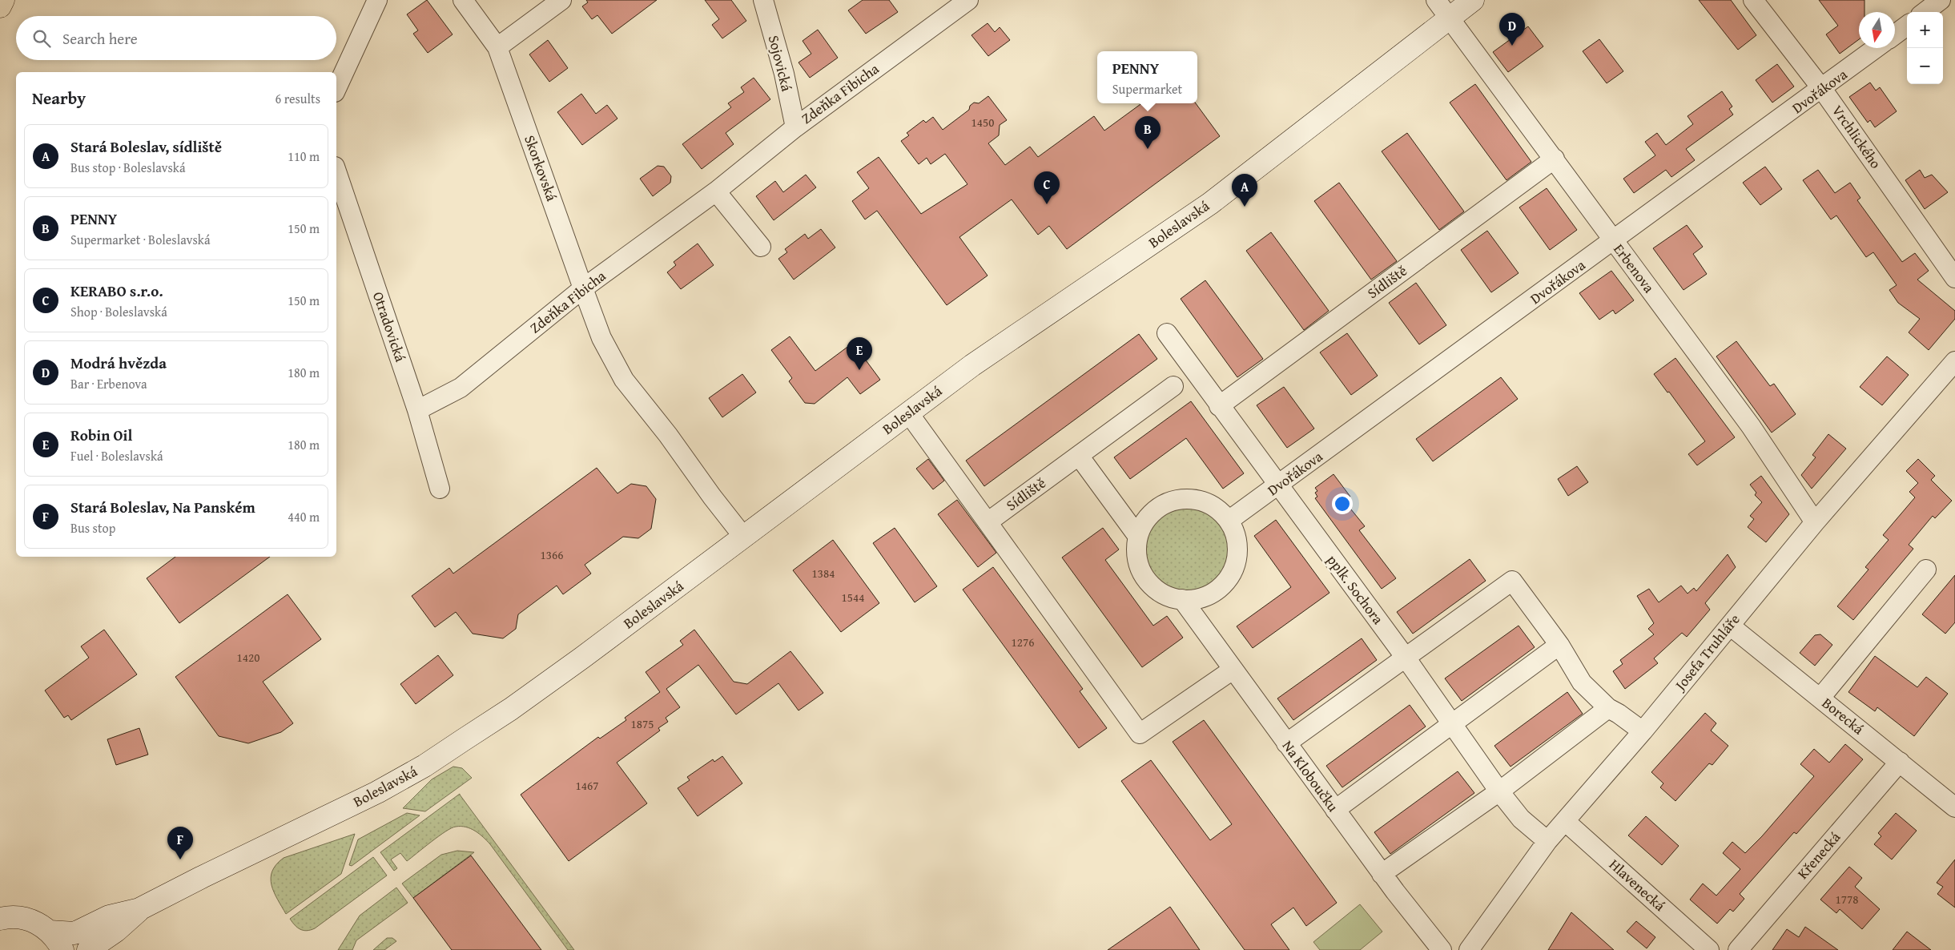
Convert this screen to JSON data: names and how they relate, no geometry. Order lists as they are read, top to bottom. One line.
{"streets":{"main road":["Boleslavská"],"street":["Sojovická","Dvořákova","Zdeňka Fibicha","Vrchlického","Skorkovská","Erbenova","Sídliště","Otradovická","pplk. Sochora","Josefa Truhláře","Borecká","Na Kloboučku","Křenecká","Hlavenecká"]},"crossings":[["Sojovická","Zdeňka Fibicha"],["Dvořákova","Vrchlického"],["Dvořákova","Erbenova"],["Dvořákova","pplk. Sochora"],["Dvořákova","Na Kloboučku"],["Zdeňka Fibicha","Skorkovská"],["Zdeňka Fibicha","Otradovická"],["Skorkovská","Boleslavská"],["Boleslavská","Erbenova"],["Erbenova","Sídliště"],["Erbenova","Josefa Truhláře"],["Sídliště","pplk. Sochora"],["pplk. Sochora","Josefa Truhláře"],["Josefa Truhláře","Borecká"],["Josefa Truhláře","Hlavenecká"],["Borecká","Křenecká"]],"house_numbers":["1450","1366","1384","1544","1276","1420","1875","1467","1778"],"north":"bottom","page":{"map_buttons":["+","−"],"pins":["D","B","C","A","E","F"],"search":"Search here","popup":["PENNY","Supermarket"],"heading":["Nearby","6 results"],"list":[{"mark":"A","name":"Stará Boleslav, sídliště","note":"Bus stop · Boleslavská","value":"110 m"},{"mark":"B","name":"PENNY","note":"Supermarket · Boleslavská","value":"150 m"},{"mark":"C","name":"KERABO s.r.o.","note":"Shop · Boleslavská","value":"150 m"},{"mark":"D","name":"Modrá hvězda","note":"Bar · Erbenova","value":"180 m"},{"mark":"E","name":"Robin Oil","note":"Fuel · Boleslavská","value":"180 m"},{"mark":"F","name":"Stará Boleslav, Na Panském","note":"Bus stop","value":"440 m"}]}}
